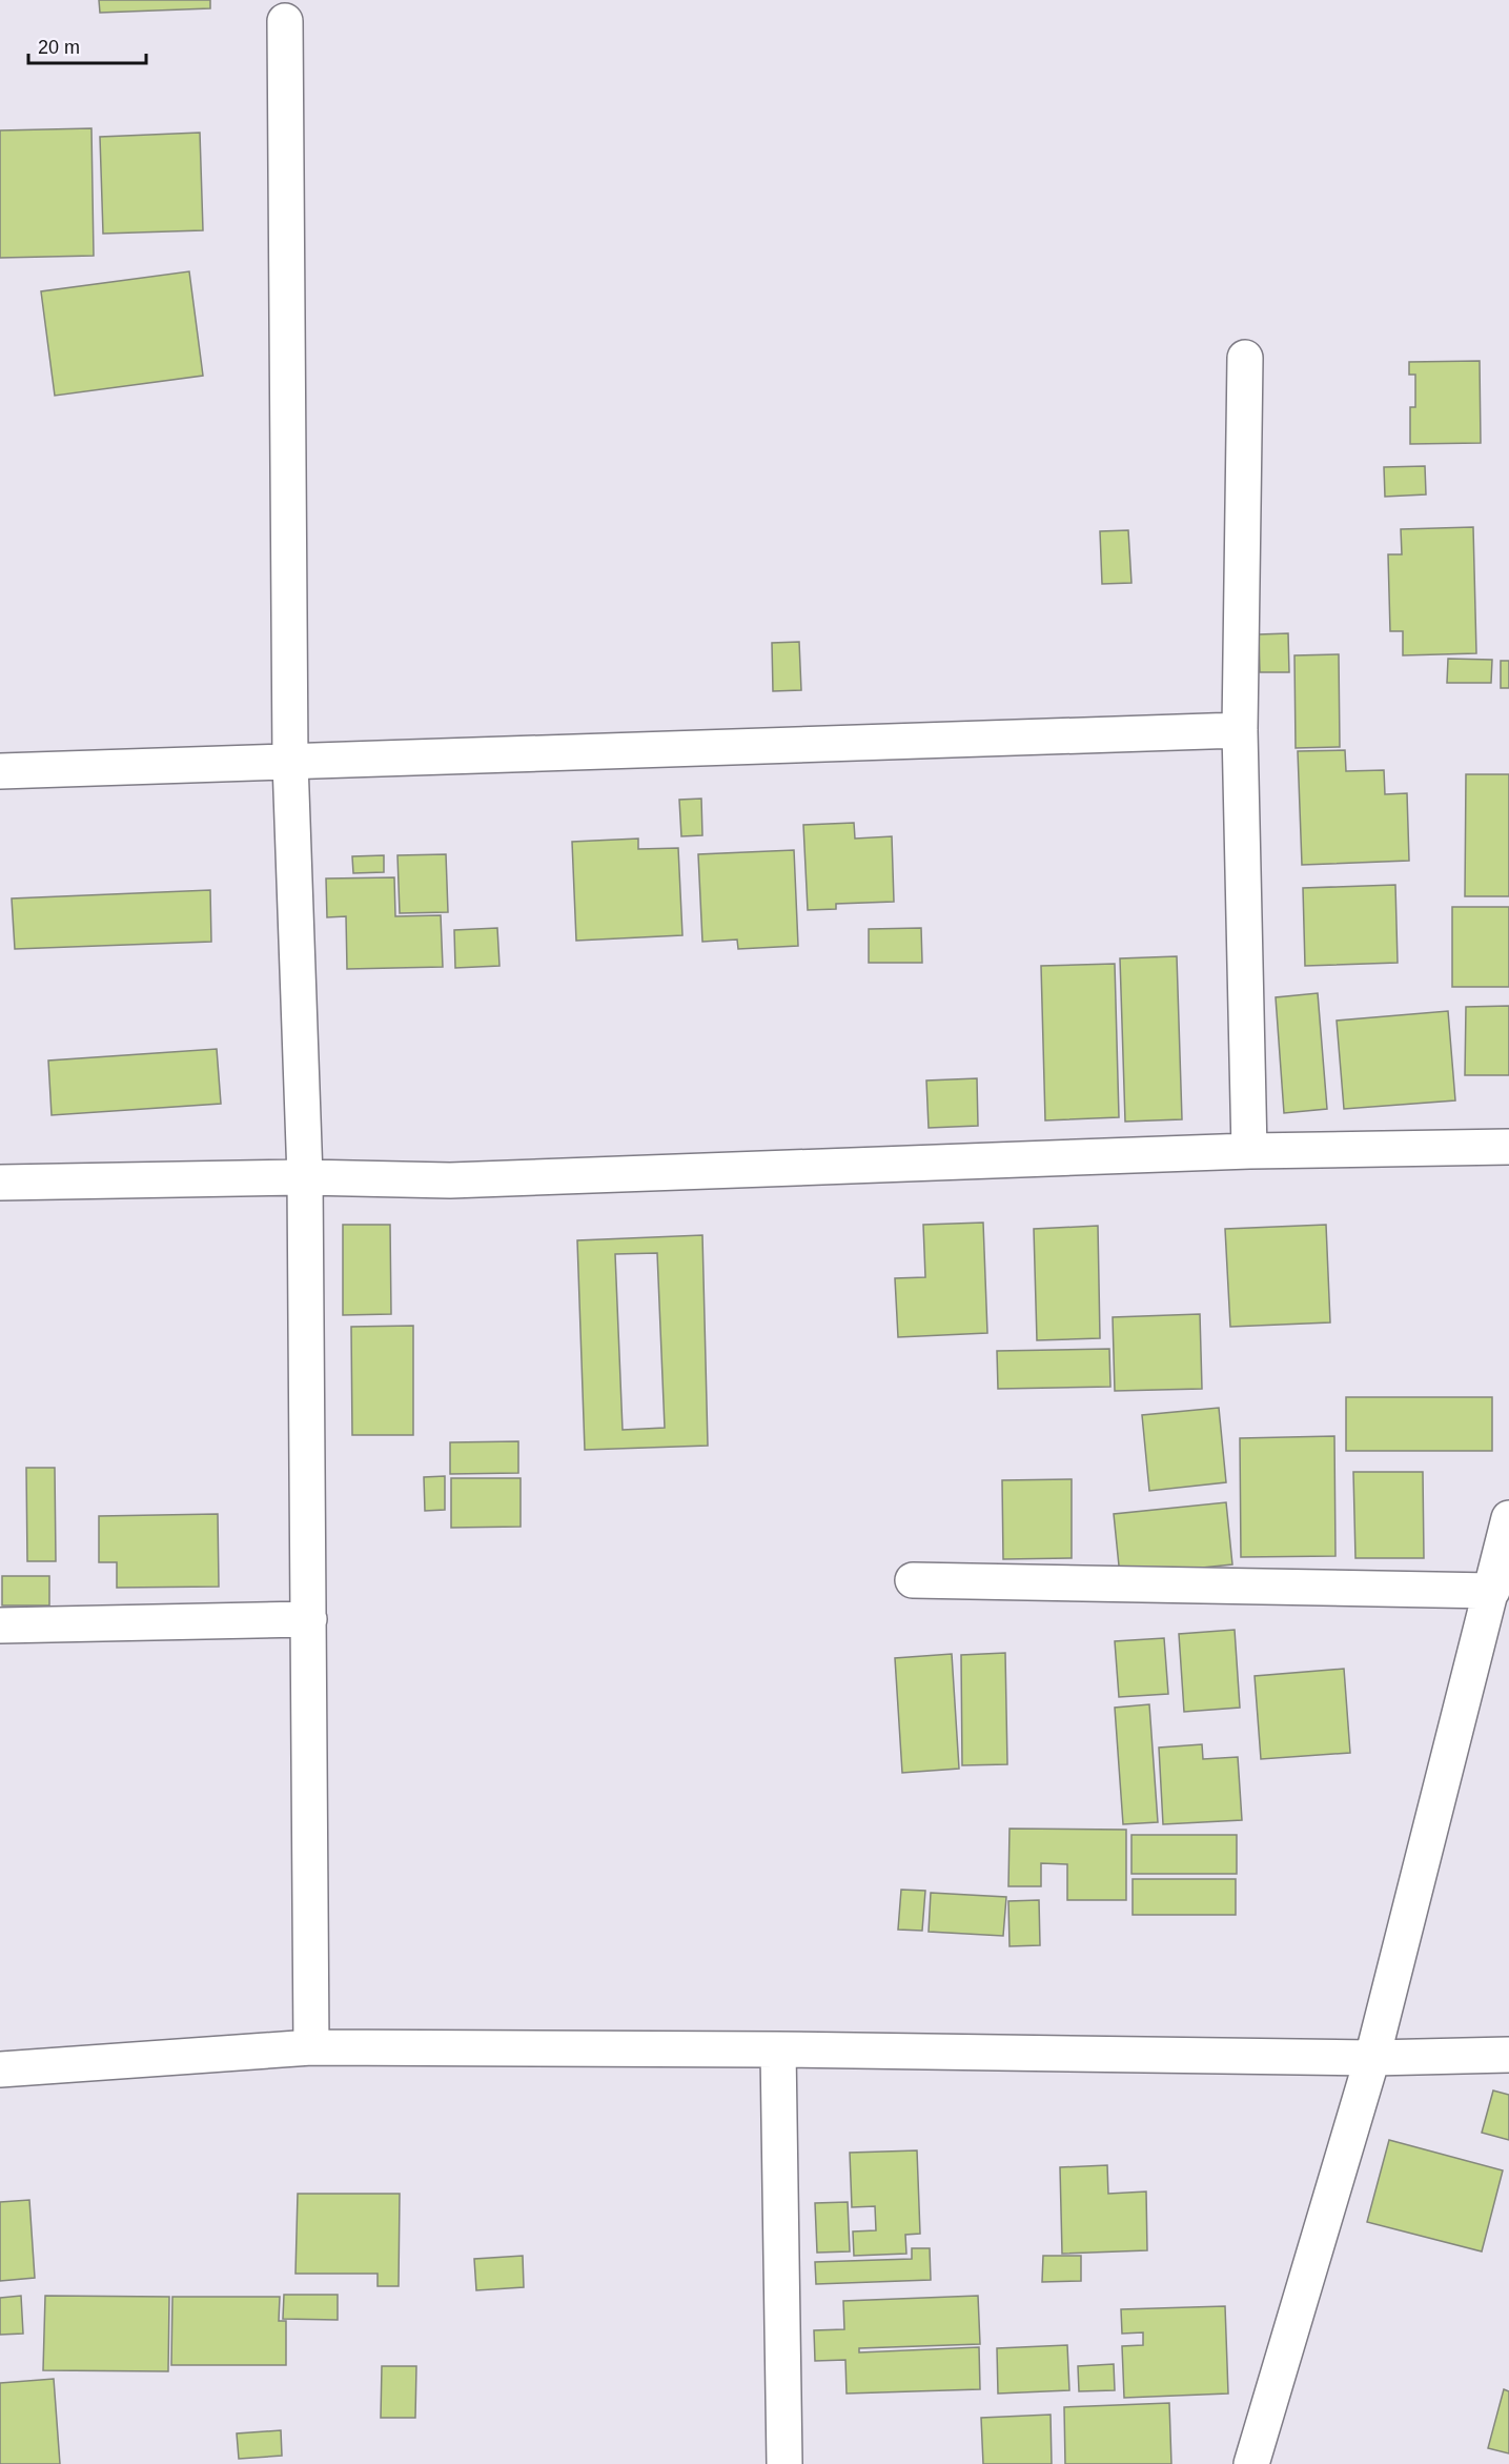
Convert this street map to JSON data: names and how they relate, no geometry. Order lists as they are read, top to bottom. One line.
{"scale_bar":"20 m"}
